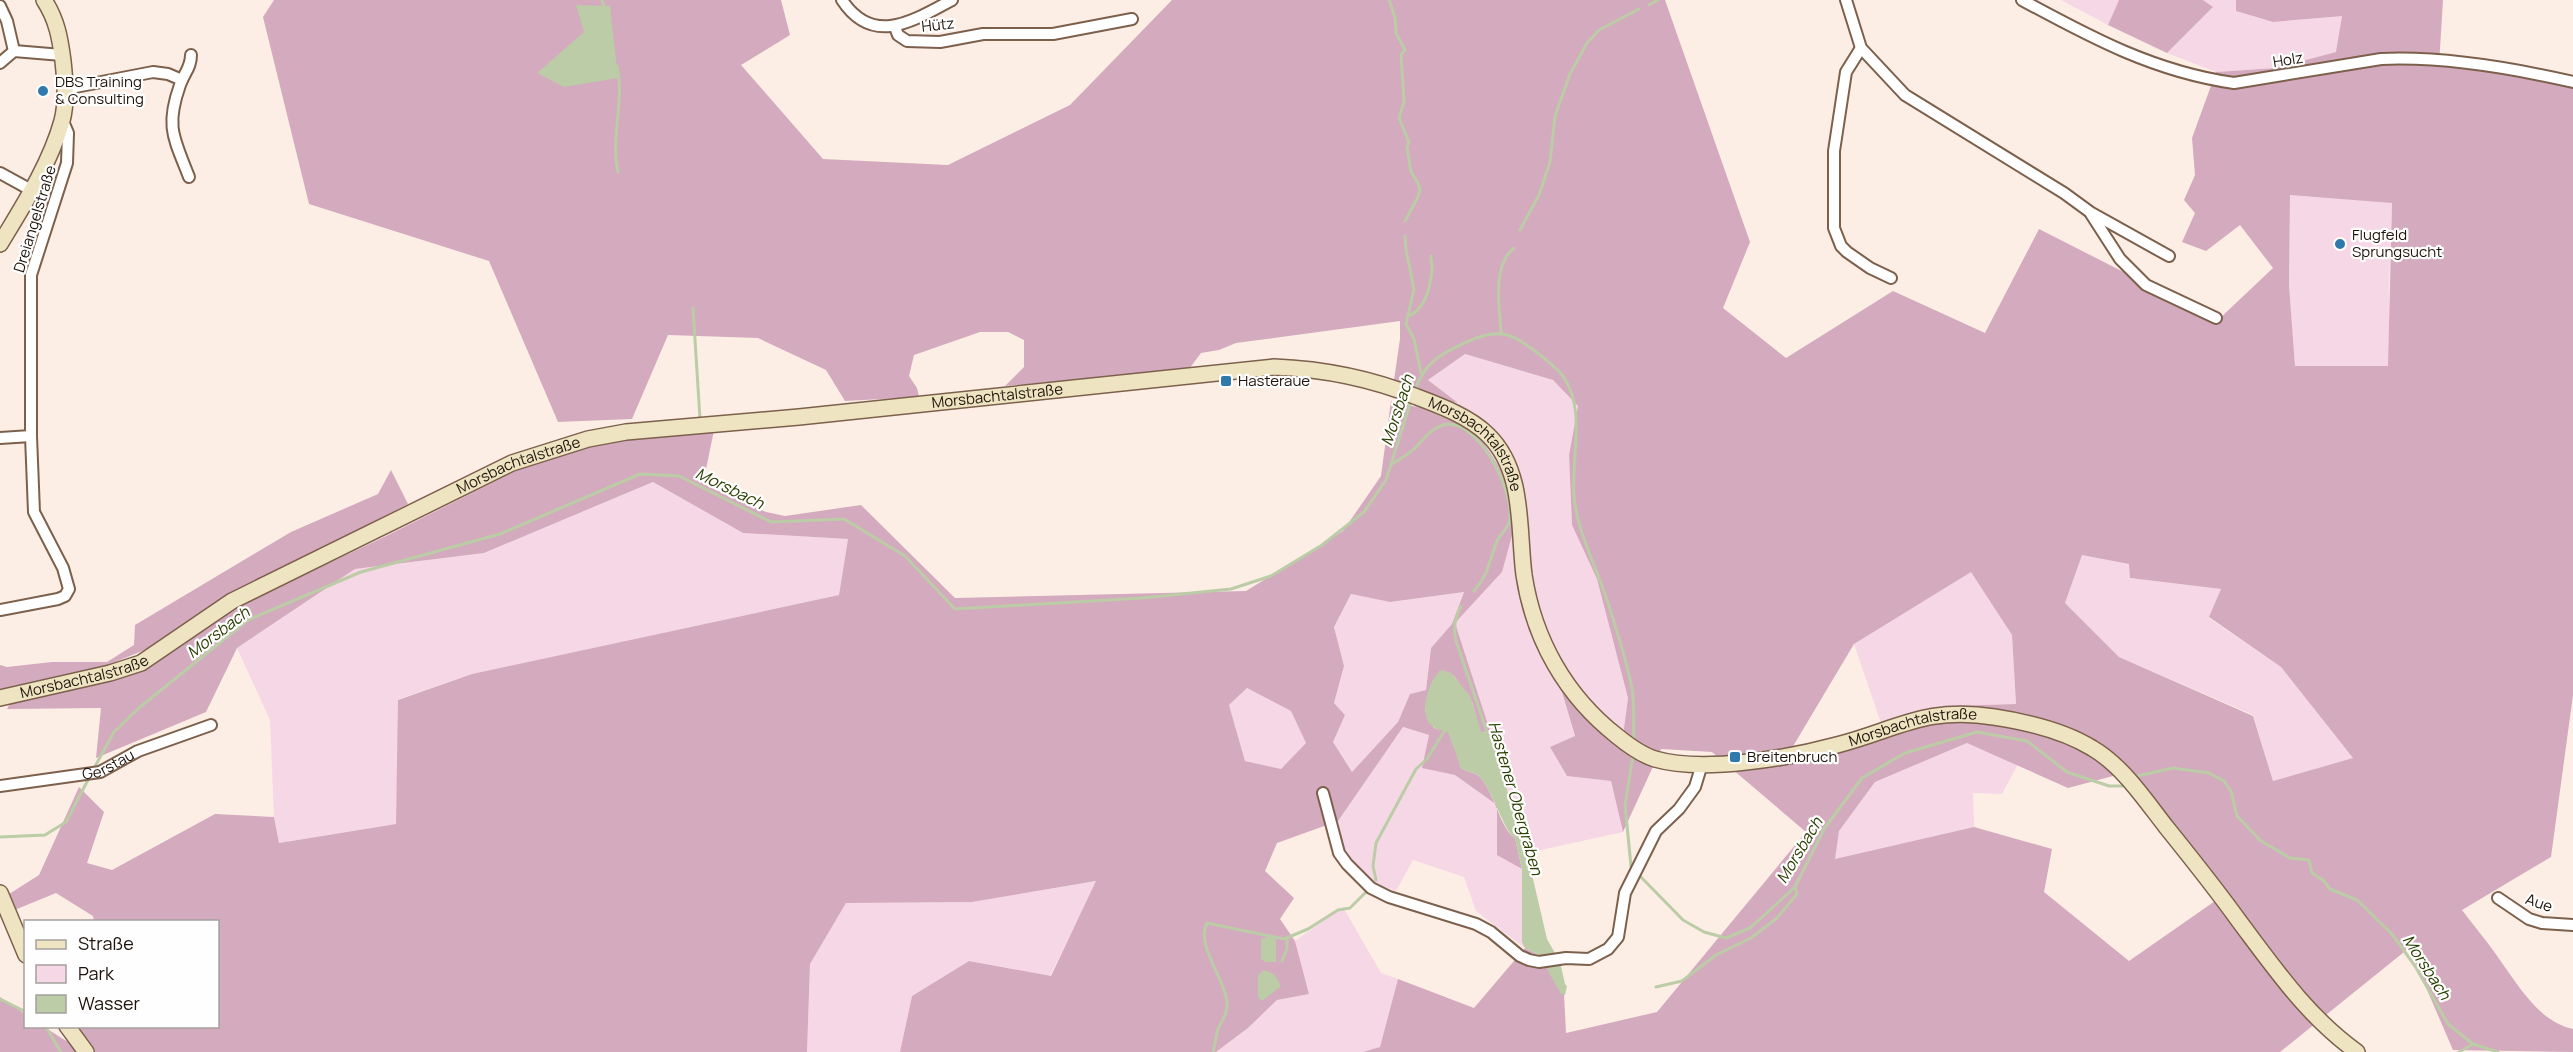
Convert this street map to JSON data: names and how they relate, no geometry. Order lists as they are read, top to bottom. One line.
{"streets":{"main road":["Morsbachtalstraße"],"street":["Hütz","Holz","Dreiangelstraße","Gerstau","Aue"]},"water":["Morsbach","Hastener Obergraben"],"places":{"other":["DBS Training & Consulting","Flugfeld Sprungsucht"],"transit":["Hasteraue","Breitenbruch"]},"legend":["Straße","Park","Wasser"]}
